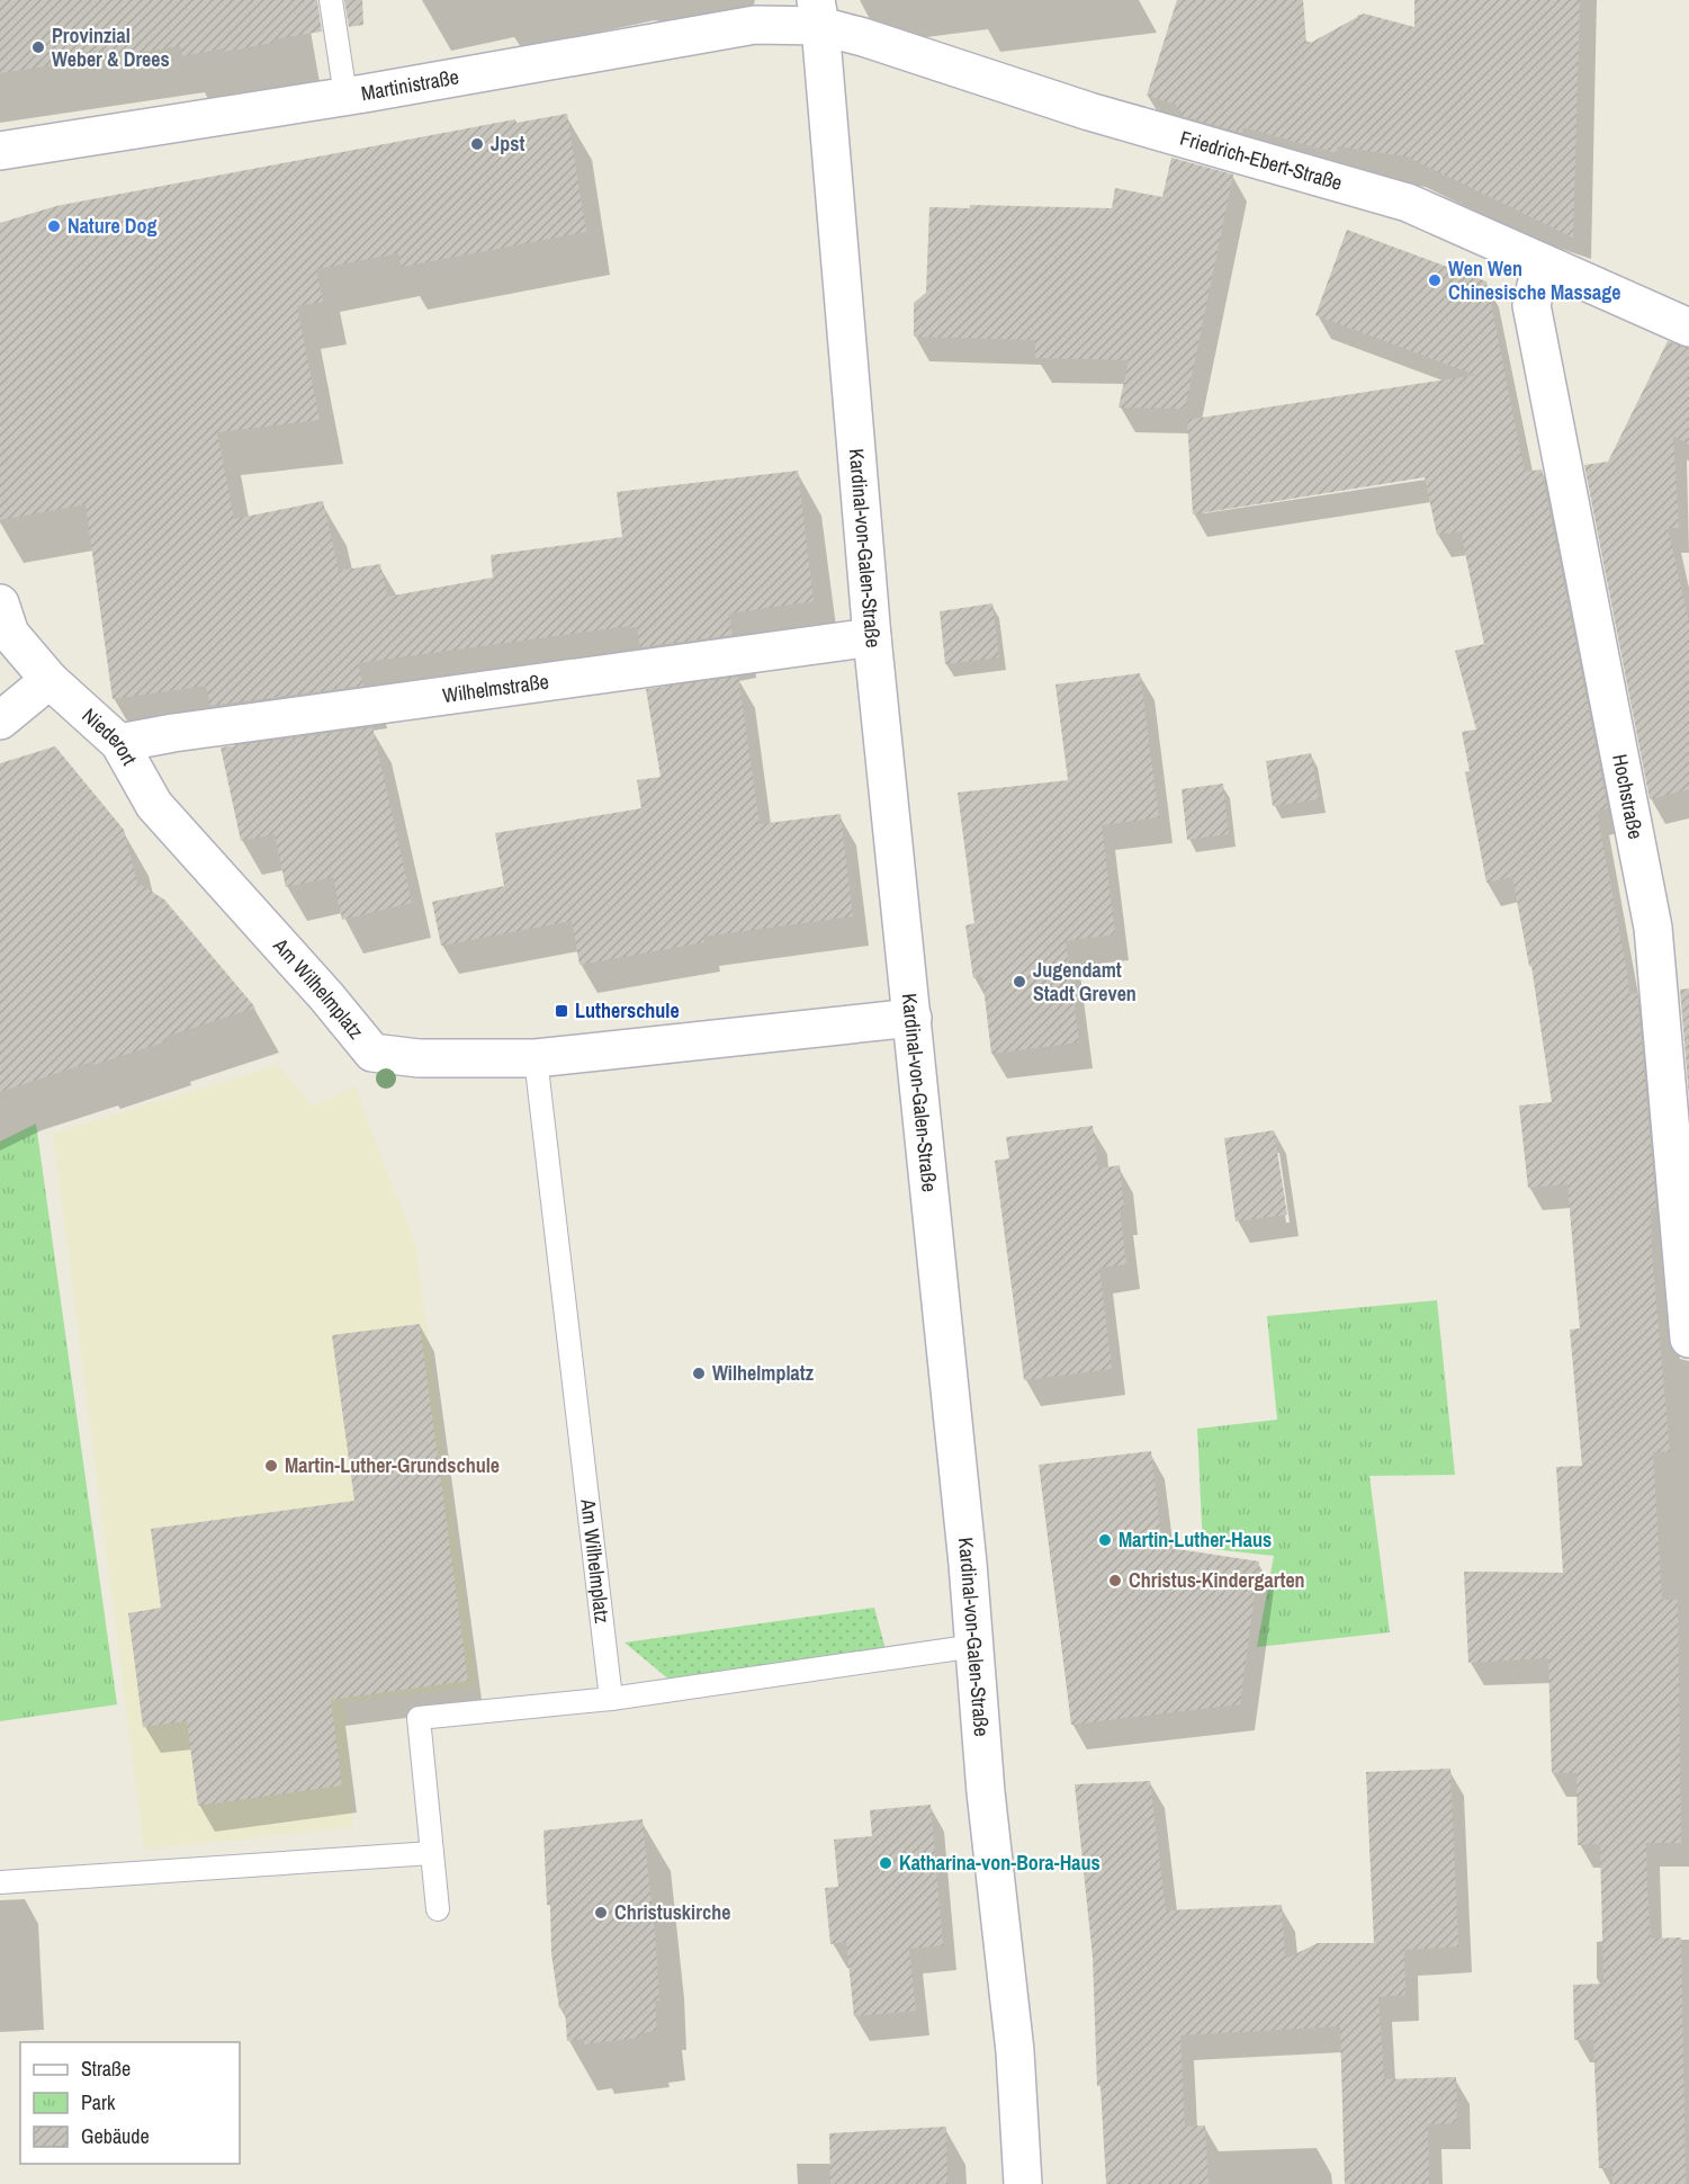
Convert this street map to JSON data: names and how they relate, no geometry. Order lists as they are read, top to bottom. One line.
{"streets":{"street":["Martinistraße","Friedrich-Ebert-Straße","Kardinal-von-Galen-Straße","Wilhelmstraße","Niederort","Hochstraße","Am Wilhelmplatz"]},"crossings":[["Martinistraße","Friedrich-Ebert-Straße"],["Martinistraße","Kardinal-von-Galen-Straße"],["Friedrich-Ebert-Straße","Kardinal-von-Galen-Straße"],["Friedrich-Ebert-Straße","Hochstraße"],["Kardinal-von-Galen-Straße","Wilhelmstraße"],["Kardinal-von-Galen-Straße","Am Wilhelmplatz"],["Wilhelmstraße","Niederort"],["Niederort","Am Wilhelmplatz"]],"places":{"other":["Provinzial Weber & Drees","Jpst","Nature Dog","Wen Wen Chinesische Massage","Jugendamt Stadt Greven","Wilhelmplatz","Martin-Luther-Grundschule","Martin-Luther-Haus","Christus-Kindergarten","Katharina-von-Bora-Haus","Christuskirche"],"transit":["Lutherschule"]},"legend":["Straße","Park","Gebäude"]}
